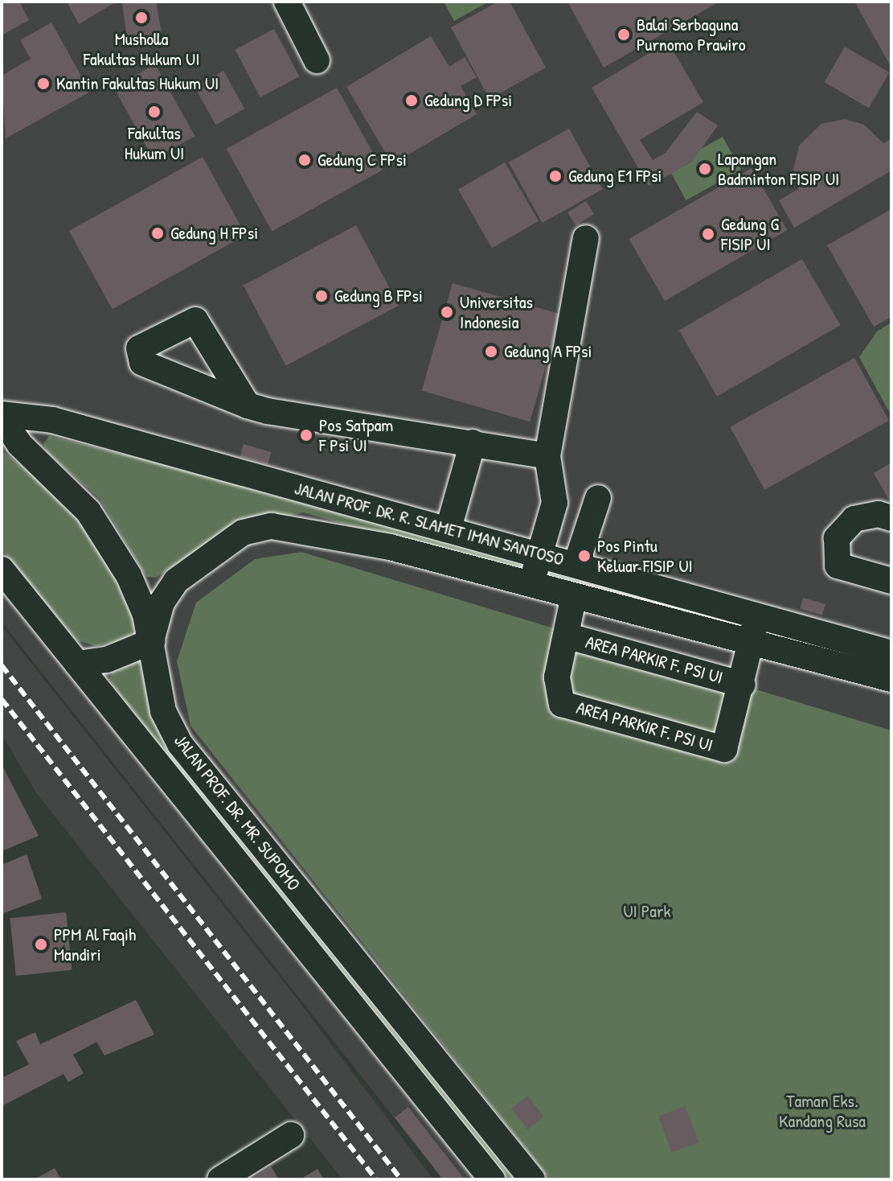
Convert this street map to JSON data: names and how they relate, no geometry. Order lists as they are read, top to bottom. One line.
{"streets":{"street":["JALAN PROF. DR. R. SLAMET IMAN SANTOSO","AREA PARKIR F. PSI UI","JALAN PROF. DR. MR. SUPOMO"]},"crossings":[["JALAN PROF. DR. R. SLAMET IMAN SANTOSO","AREA PARKIR F. PSI UI"],["JALAN PROF. DR. R. SLAMET IMAN SANTOSO","JALAN PROF. DR. MR. SUPOMO"]],"parks":["UI Park","Taman Eks. Kandang Rusa"],"places":["Musholla Fakultas Hukum UI","Balai Serbaguna Purnomo Prawiro","Kantin Fakultas Hukum UI","Gedung D FPsi","Fakultas Hukum UI","Gedung C FPsi","Lapangan Badminton FISIP UI","Gedung E1 FPsi","Gedung H FPsi","Gedung G FISIP UI","Gedung B FPsi","Universitas Indonesia","Gedung A FPsi","Pos Satpam F Psi UI","Pos Pintu Keluar FISIP UI","PPM Al Faqih Mandiri"]}
